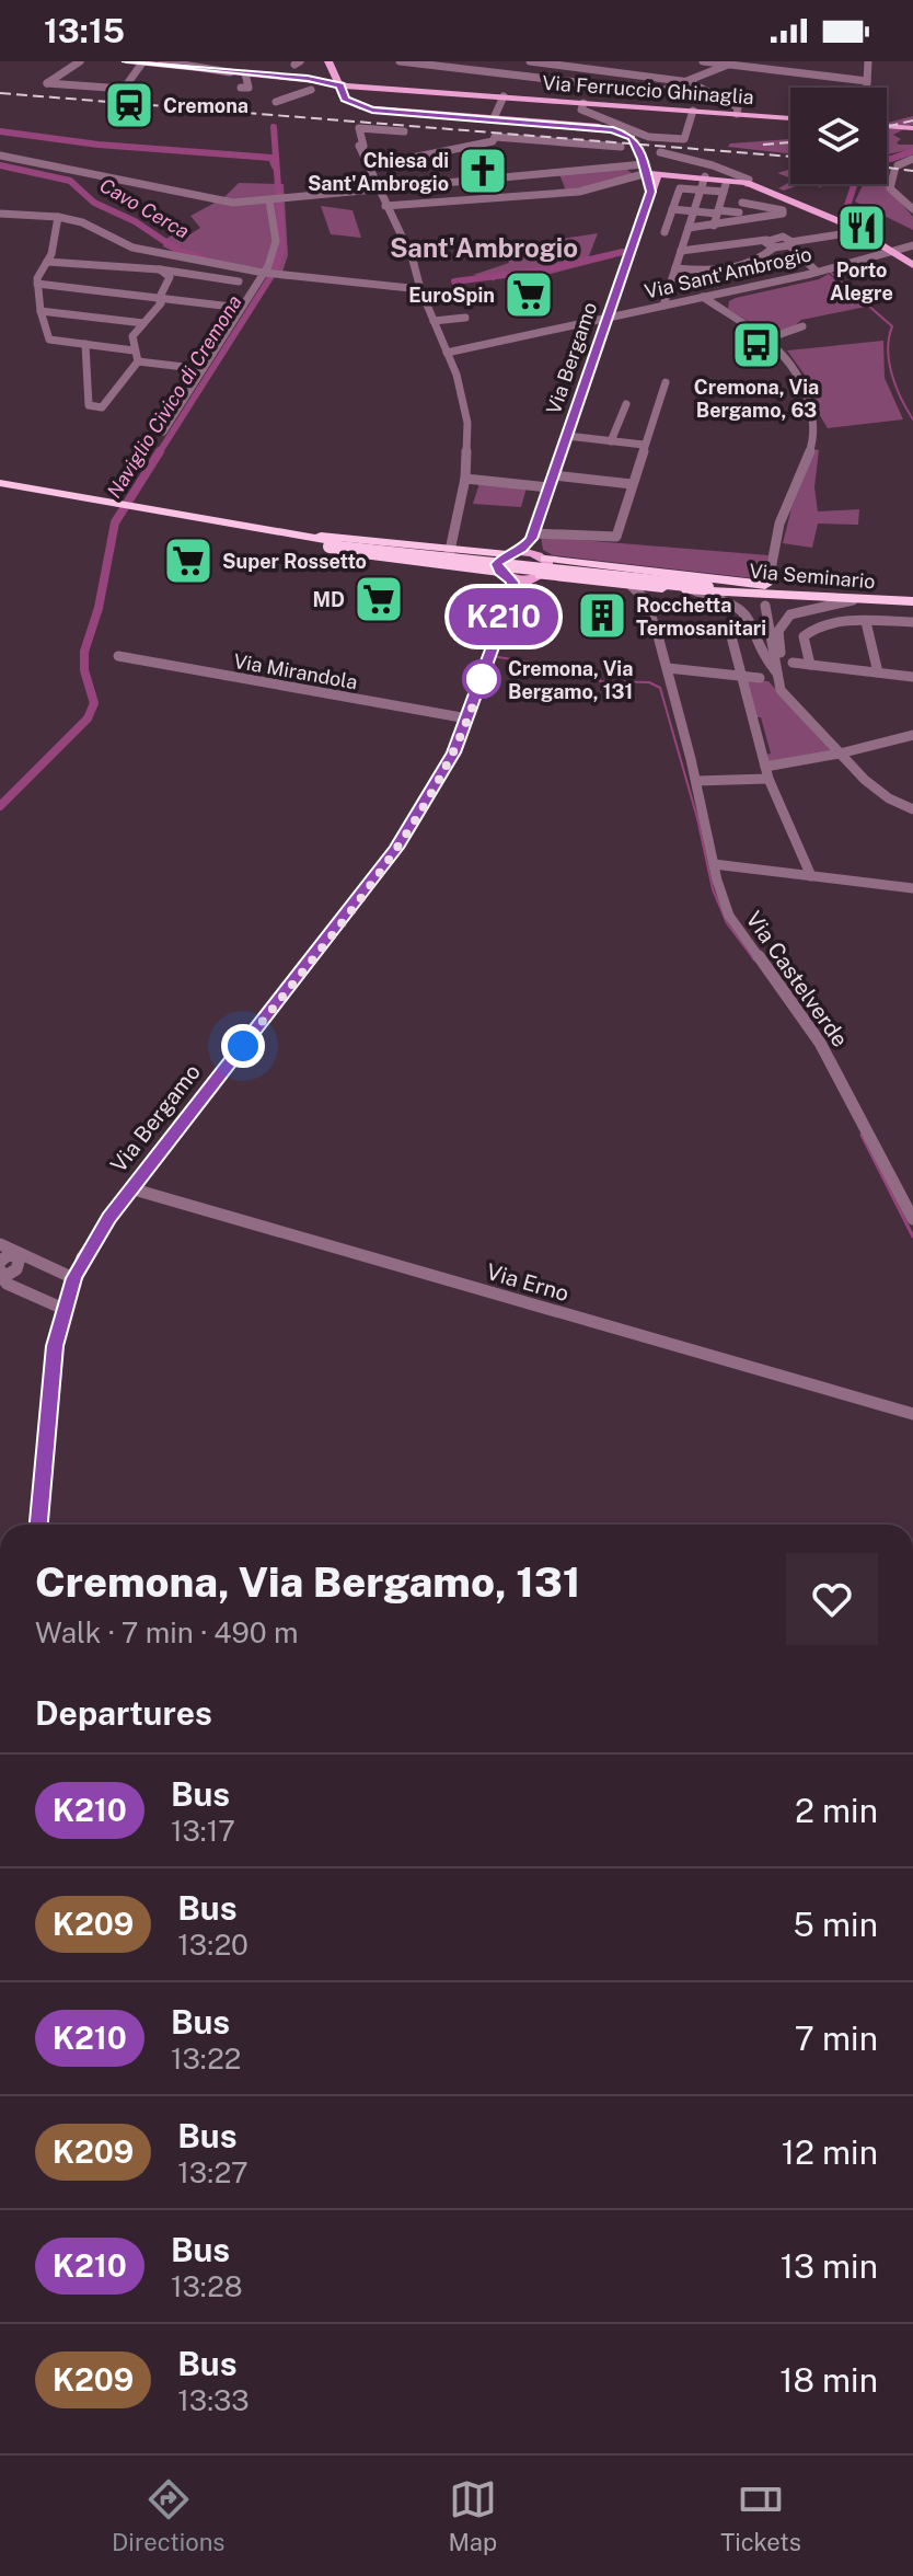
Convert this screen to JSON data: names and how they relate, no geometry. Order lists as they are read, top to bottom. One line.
{"streets":{"highway":["Via Seminario"],"main road":["Via Ferruccio Ghinaglia","Via Bergamo"],"street":["Via Sant'Ambrogio","Via Mirandola","Via Castelverde","Via Erno"]},"crossings":[["Via Sant'Ambrogio","Via Bergamo"],["Via Bergamo","Via Mirandola"],["Via Bergamo","Via Erno"]],"districts":["Sant'Ambrogio"],"water":["Cavo Cerca","Naviglio Civico di Cremona"],"places":{"station":["Cremona"],"church":["Chiesa di Sant'Ambrogio"],"restaurant":["Porto Alegre"],"supermarket":["EuroSpin","Super Rossetto","MD"],"bus stop":["Cremona, Via Bergamo, 63"],"building":["Rocchetta Termosanitari"],"other":["Cremona, Via Bergamo, 131"]},"lines":["bus line K210"],"page":{"status":"13:15","on_map":"K210","heading":[["Cremona, Via Bergamo, 131","Walk · 7 min · 490 m"],"Departures"],"list":[{"mark":"K210","name":"Bus","note":"13:17","value":"2 min"},{"mark":"K209","name":"Bus","note":"13:20","value":"5 min"},{"mark":"K210","name":"Bus","note":"13:22","value":"7 min"},{"mark":"K209","name":"Bus","note":"13:27","value":"12 min"},{"mark":"K210","name":"Bus","note":"13:28","value":"13 min"},{"mark":"K209","name":"Bus","note":"13:33","value":"18 min"}],"tabs":["Directions","Map","Tickets"]}}
